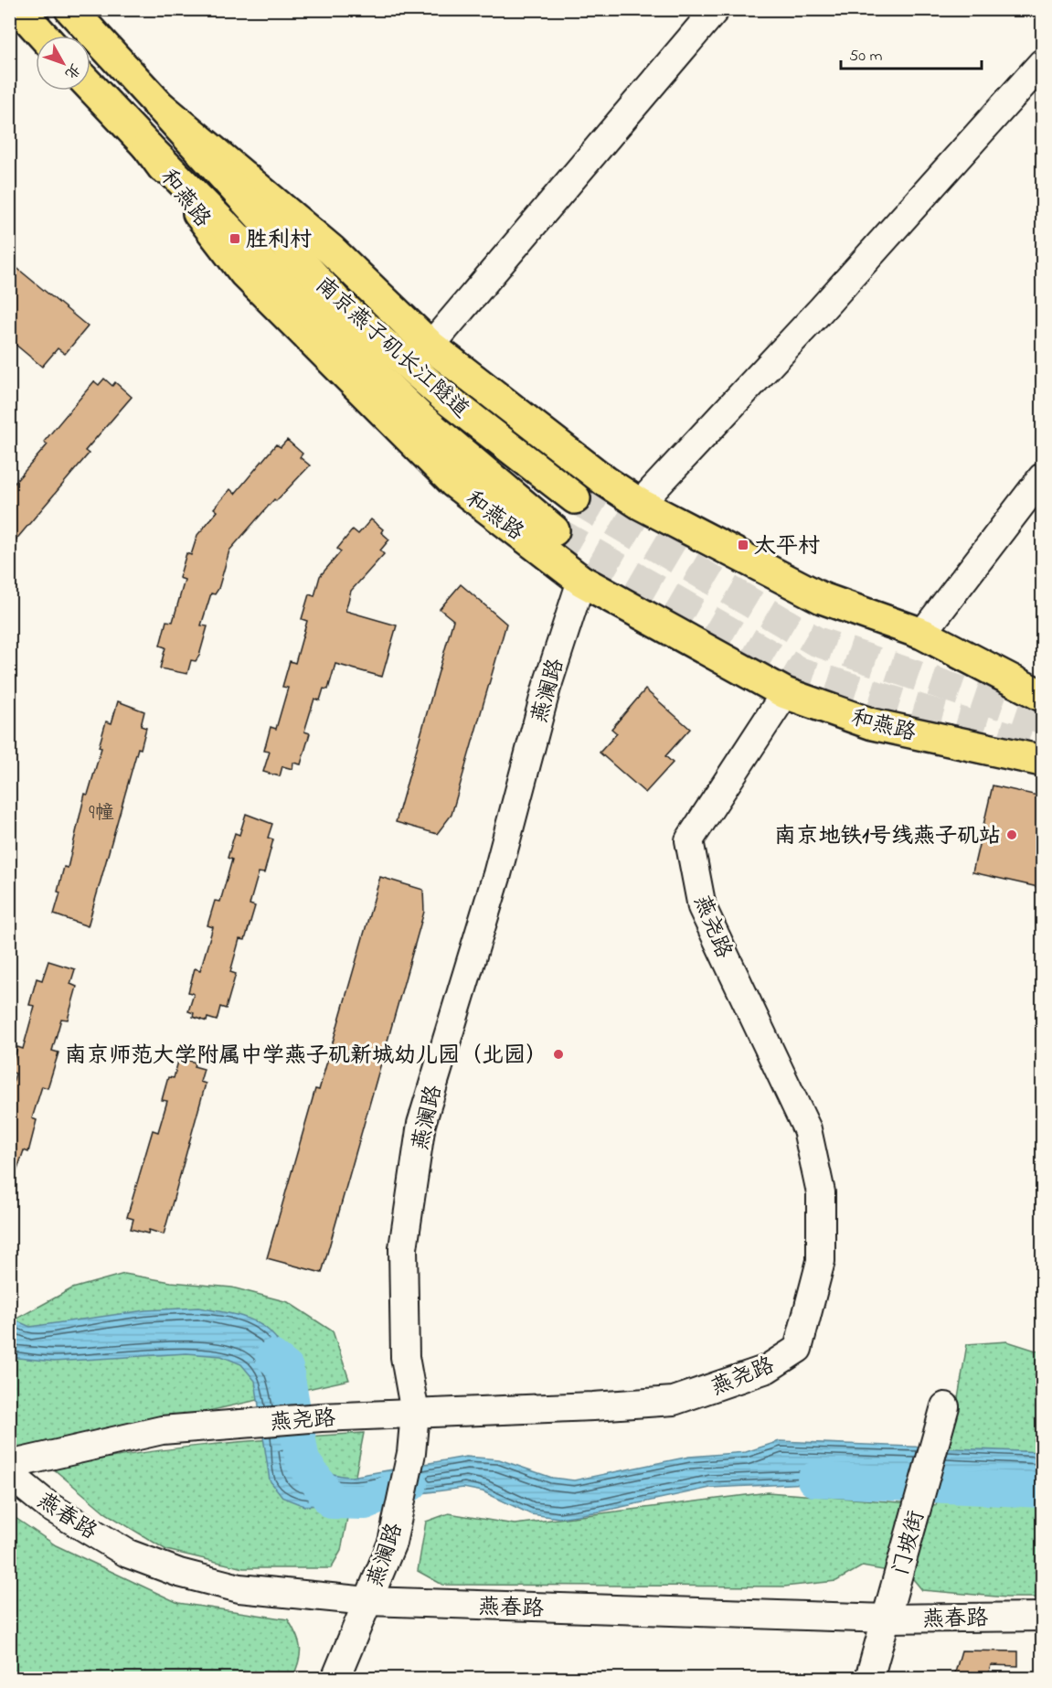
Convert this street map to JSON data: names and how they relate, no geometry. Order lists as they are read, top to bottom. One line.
{"streets":{"main road":["和燕路","南京燕子矶长江隧道"],"street":["燕澜路","燕尧路","燕春路","门坡街"]},"crossings":[["和燕路","南京燕子矶长江隧道"],["和燕路","燕澜路"],["和燕路","燕尧路"],["燕澜路","燕尧路"],["燕澜路","燕春路"],["燕春路","门坡街"]],"places":{"transit":["胜利村","太平村"],"other":["南京地铁1号线燕子矶站","南京师范大学附属中学燕子矶新城幼儿园（北园）"]},"house_numbers":["9幢"],"scale_bar":"50 m","north":"bottom right"}
